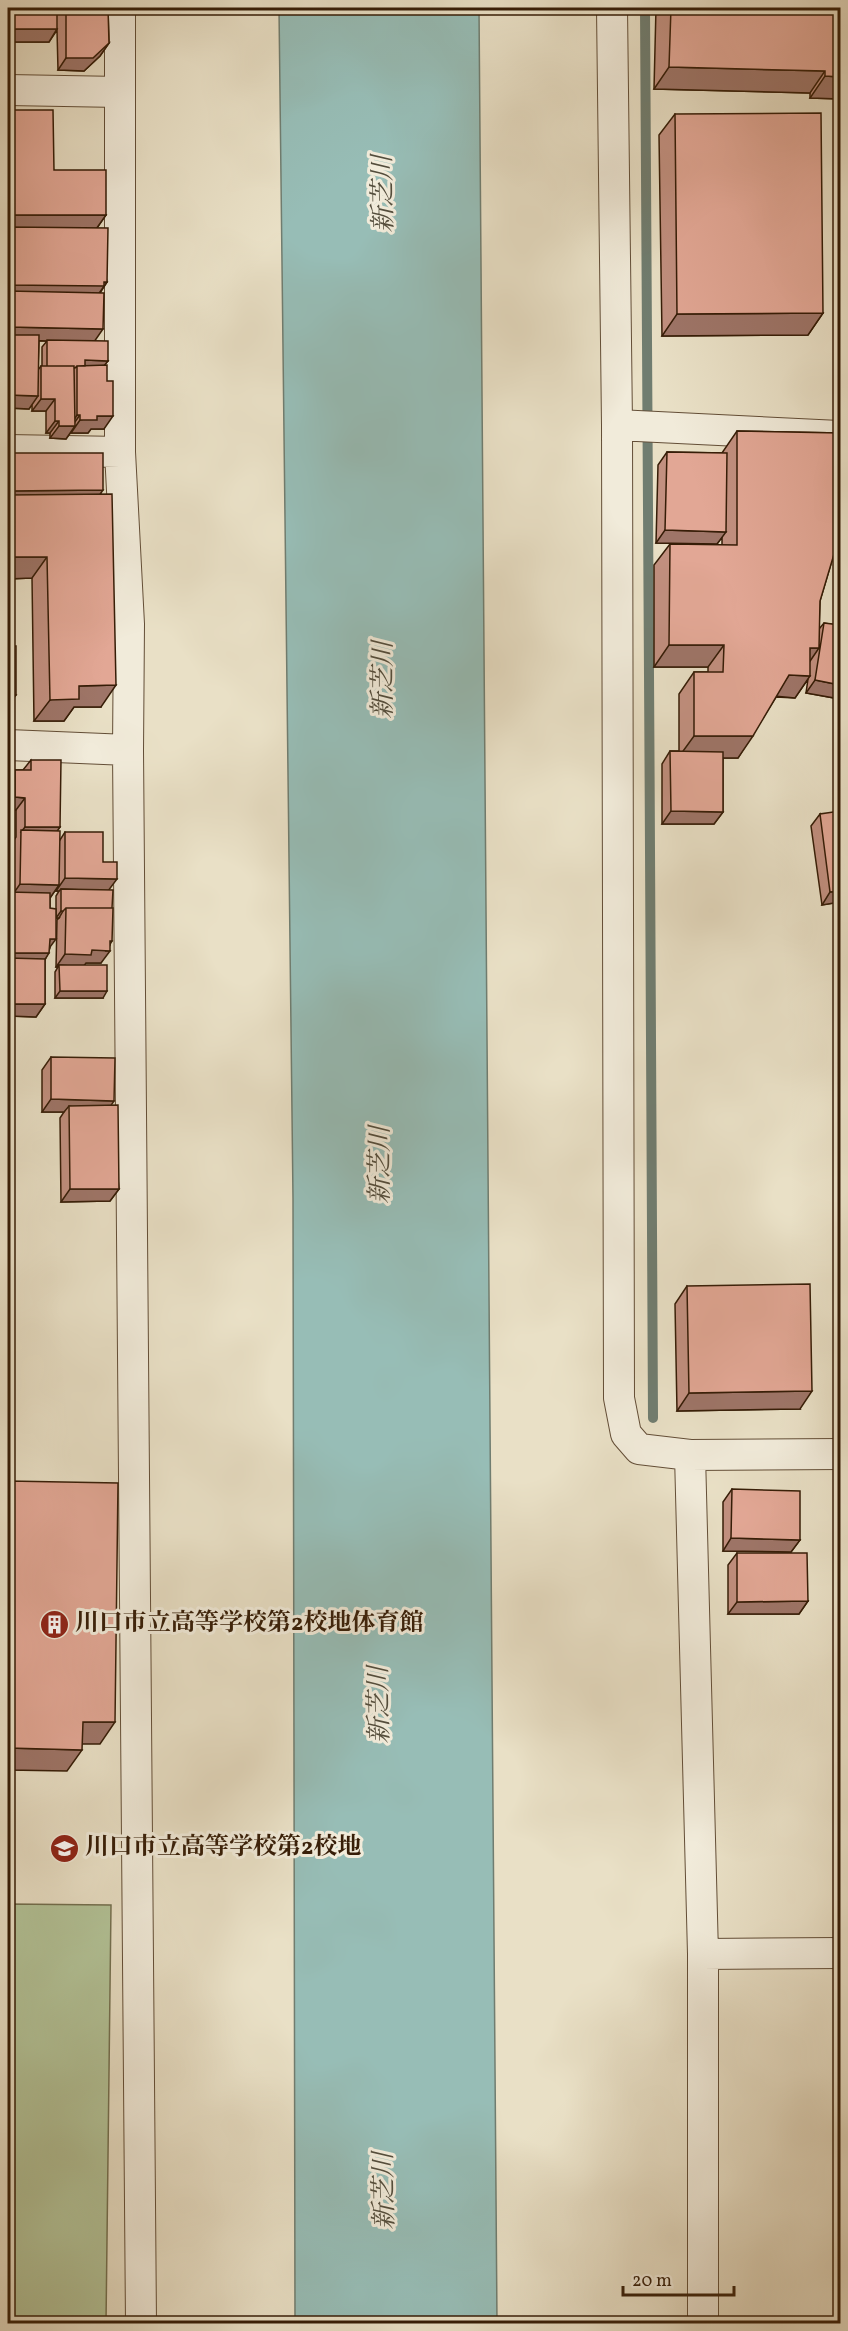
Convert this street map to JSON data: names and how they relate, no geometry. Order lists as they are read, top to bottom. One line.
{"water":["新芝川"],"places":{"building":["川口市立高等学校第2校地体育館"],"school or university":["川口市立高等学校第2校地"]},"scale_bar":"20 m"}
